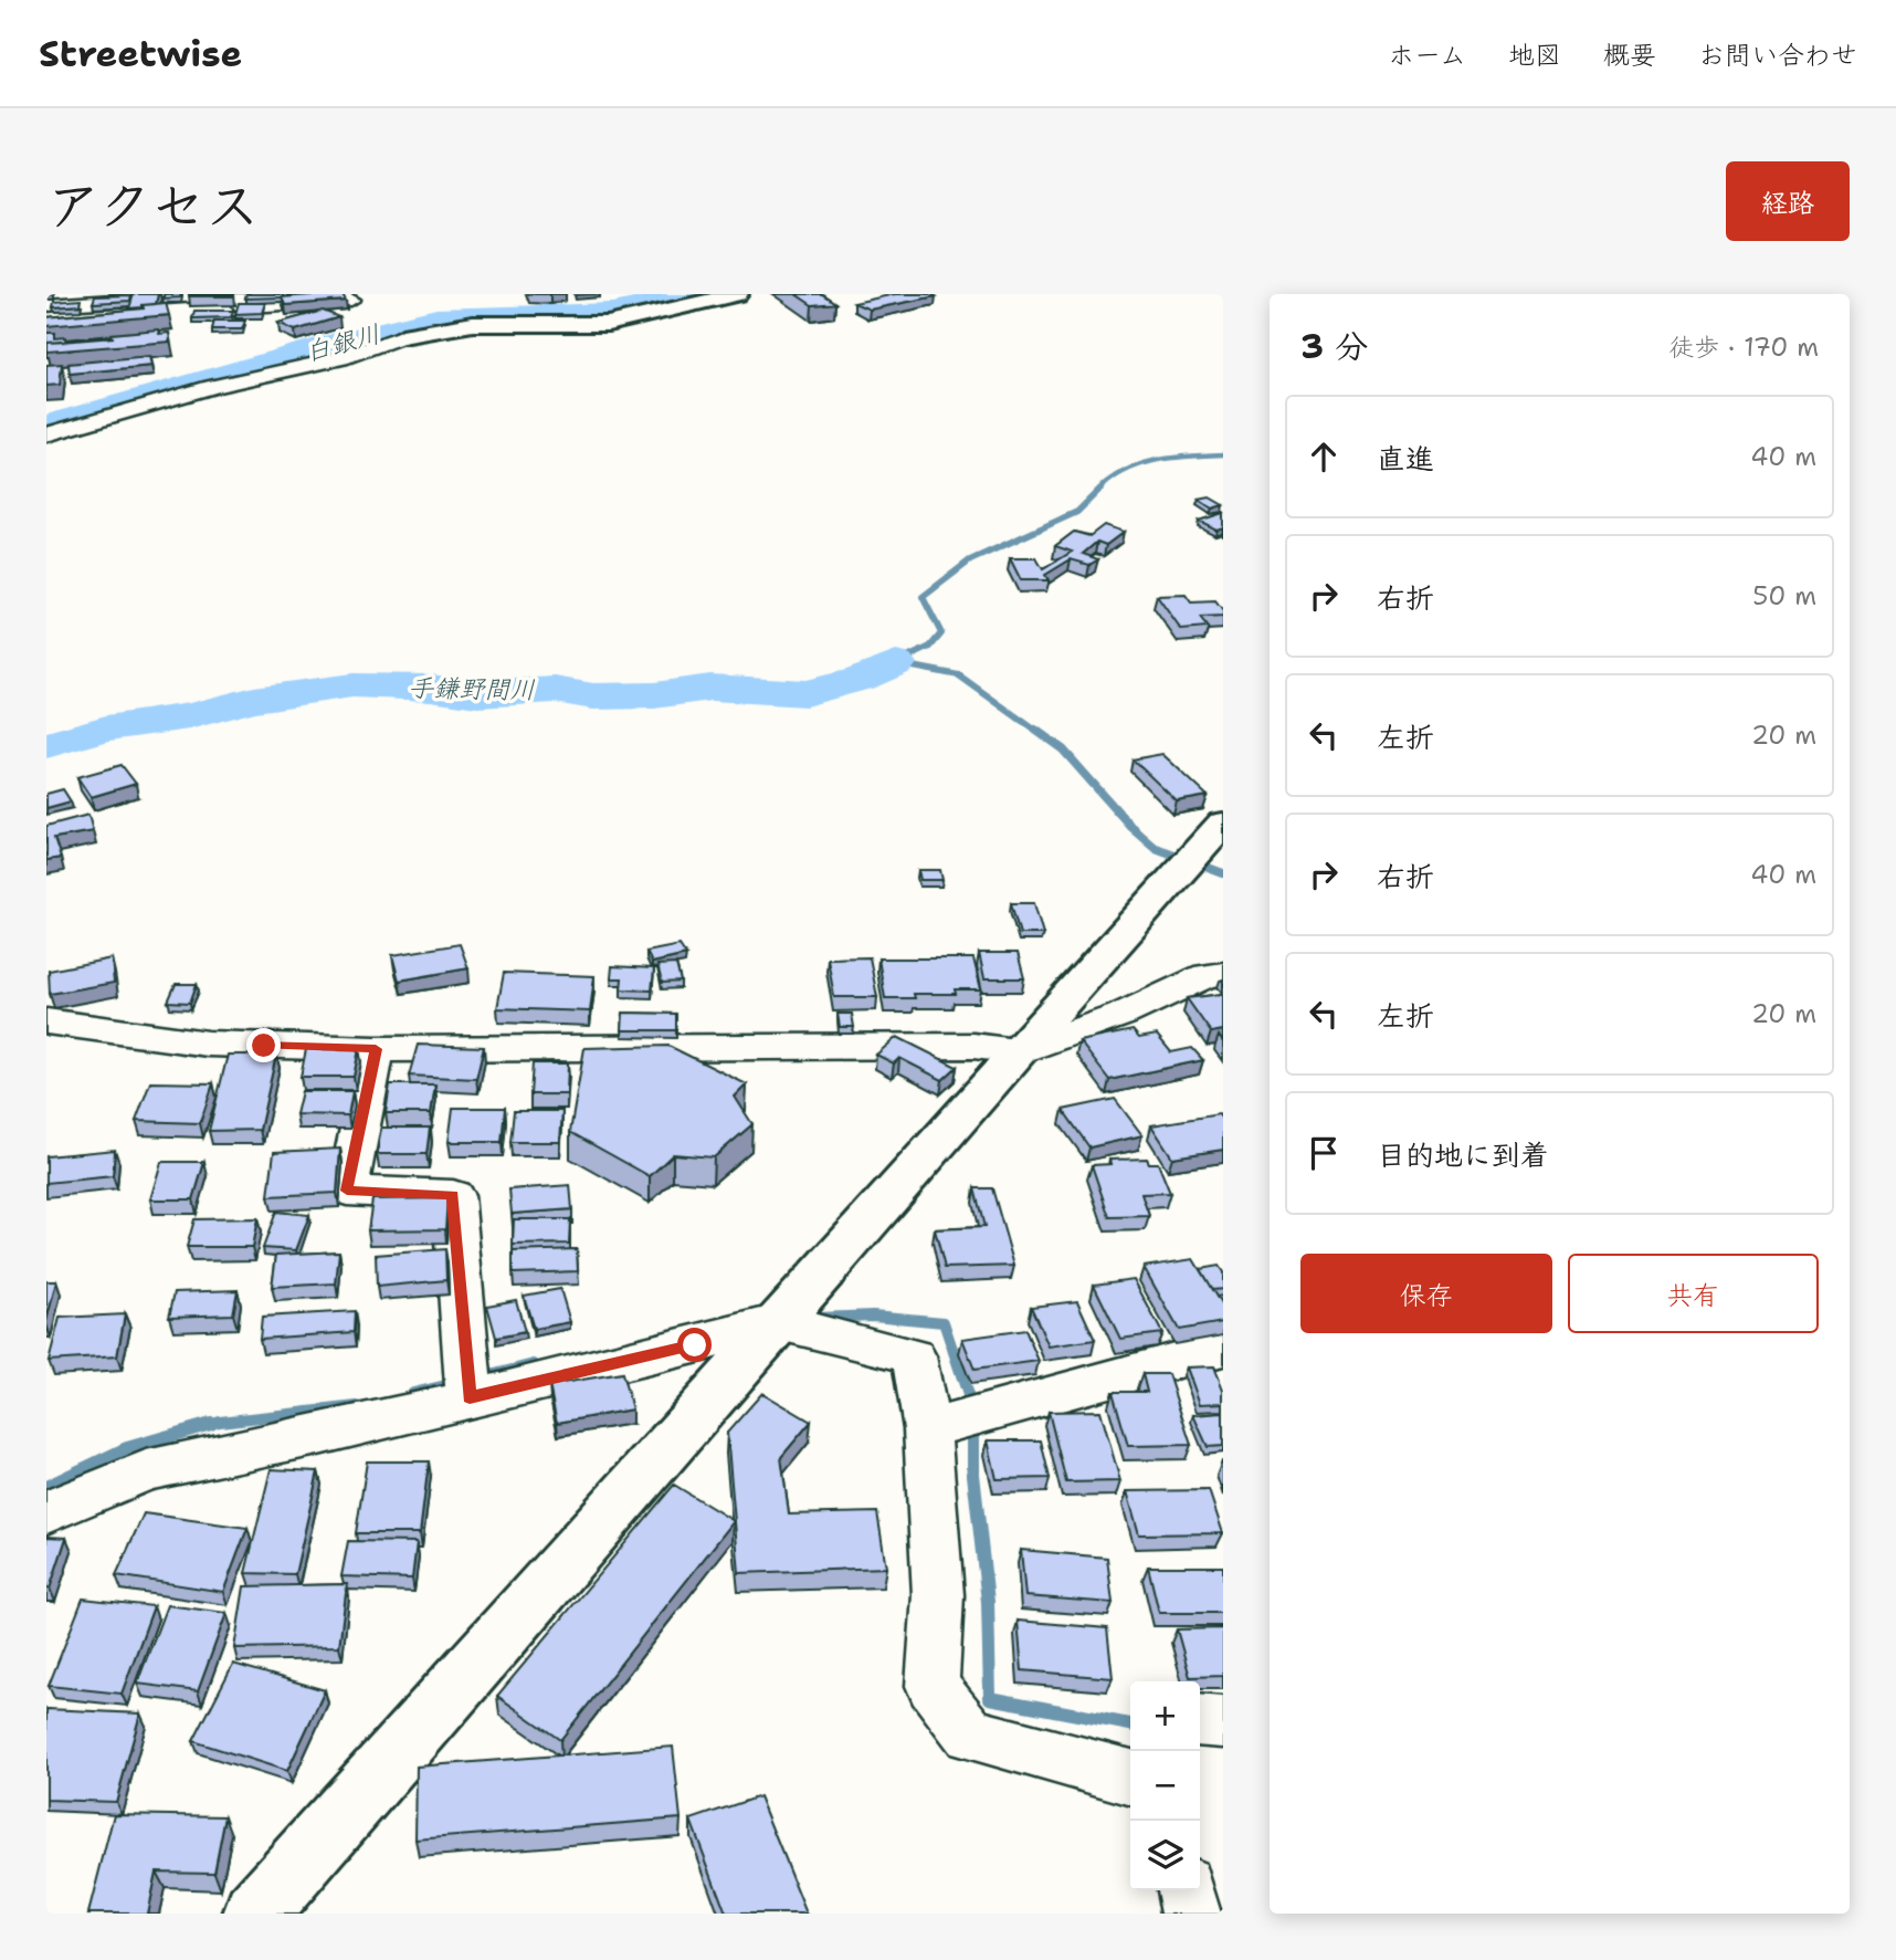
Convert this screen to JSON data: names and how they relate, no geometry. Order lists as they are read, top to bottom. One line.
{"water":["白銀川","手鎌野間川"],"page":{"header":"Streetwise","nav":["ホーム","地図","概要","お問い合わせ"],"title":"アクセス","buttons":["経路",["保存","共有"]],"heading":["3 分","徒歩 · 170 m"],"list":[["直進","40 m"],["右折","50 m"],["左折","20 m"],["右折","40 m"],["左折","20 m"],"目的地に到着"],"map_buttons":["+","−"]}}
